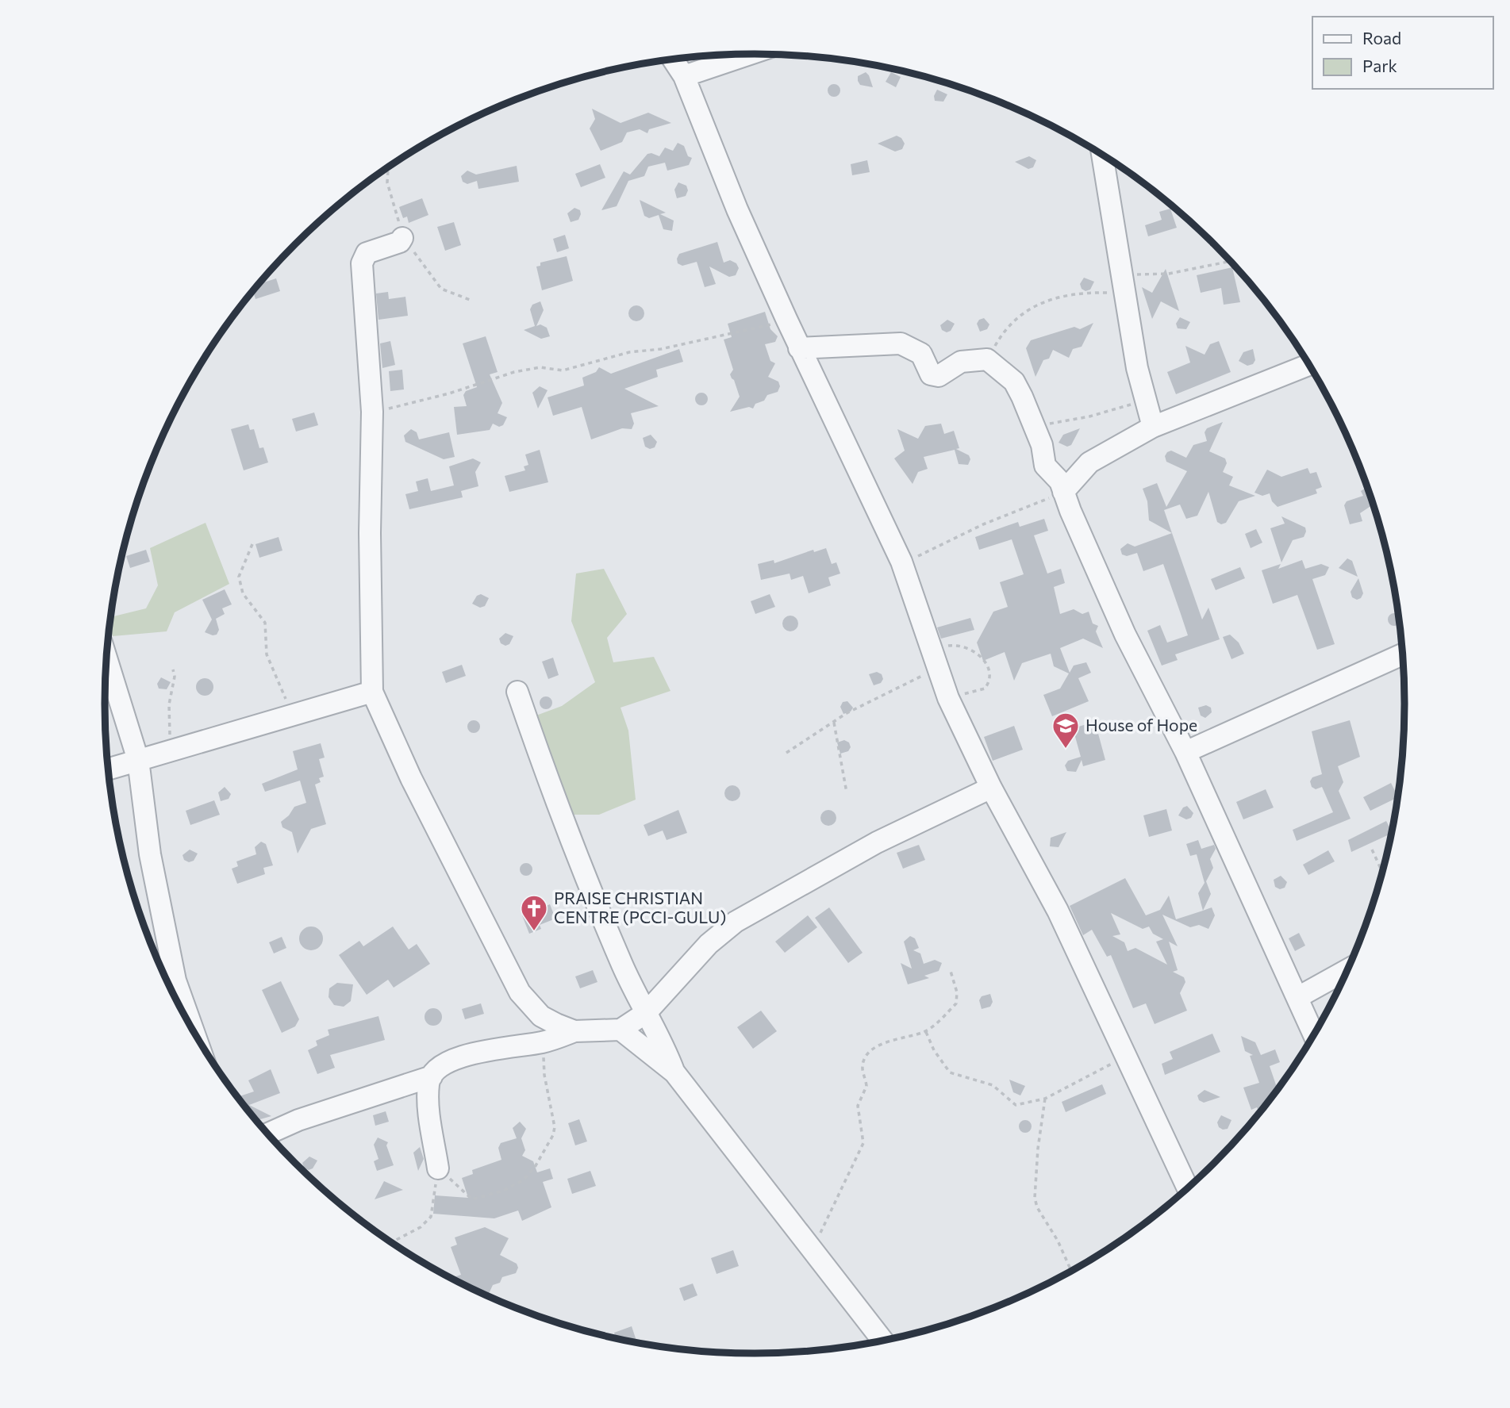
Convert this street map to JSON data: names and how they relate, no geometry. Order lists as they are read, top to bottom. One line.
{"places":{"school or university":["House of Hope"],"church":["PRAISE CHRISTIAN CENTRE (PCCI-GULU)"]},"legend":["Road","Park"]}
